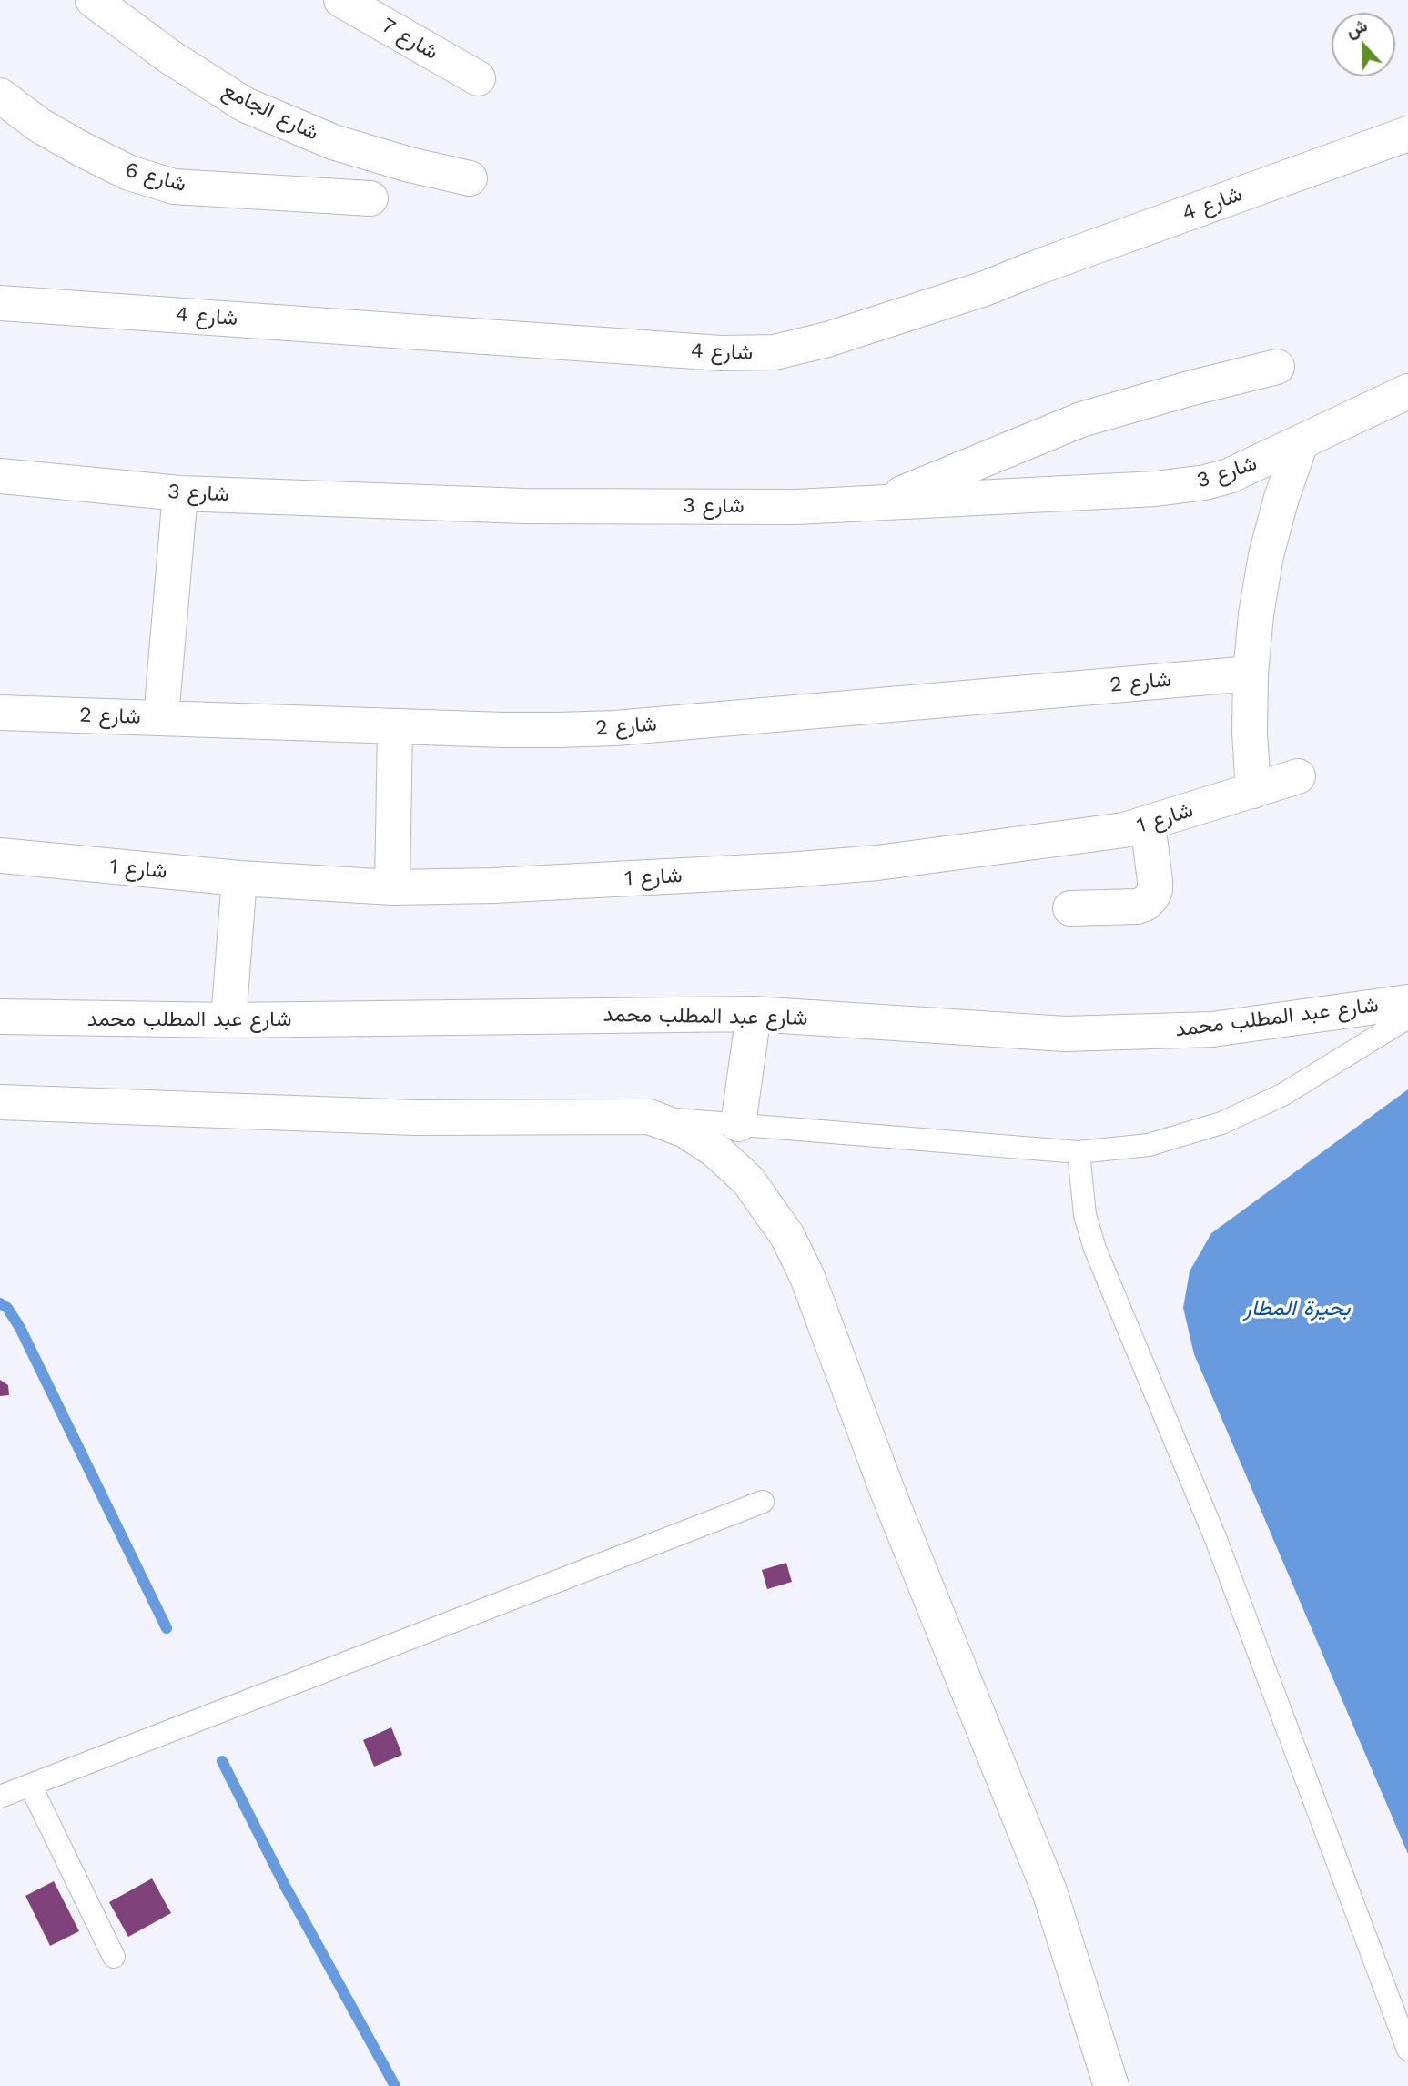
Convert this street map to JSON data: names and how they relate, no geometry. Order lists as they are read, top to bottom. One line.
{"streets":{"street":["شارع 7","شارع الجامع","شارع 6","شارع 4","شارع 3","شارع 2","شارع 1","شارع عبد المطلب محمد"]},"water":["بحيرة المطار"],"north":"top"}
